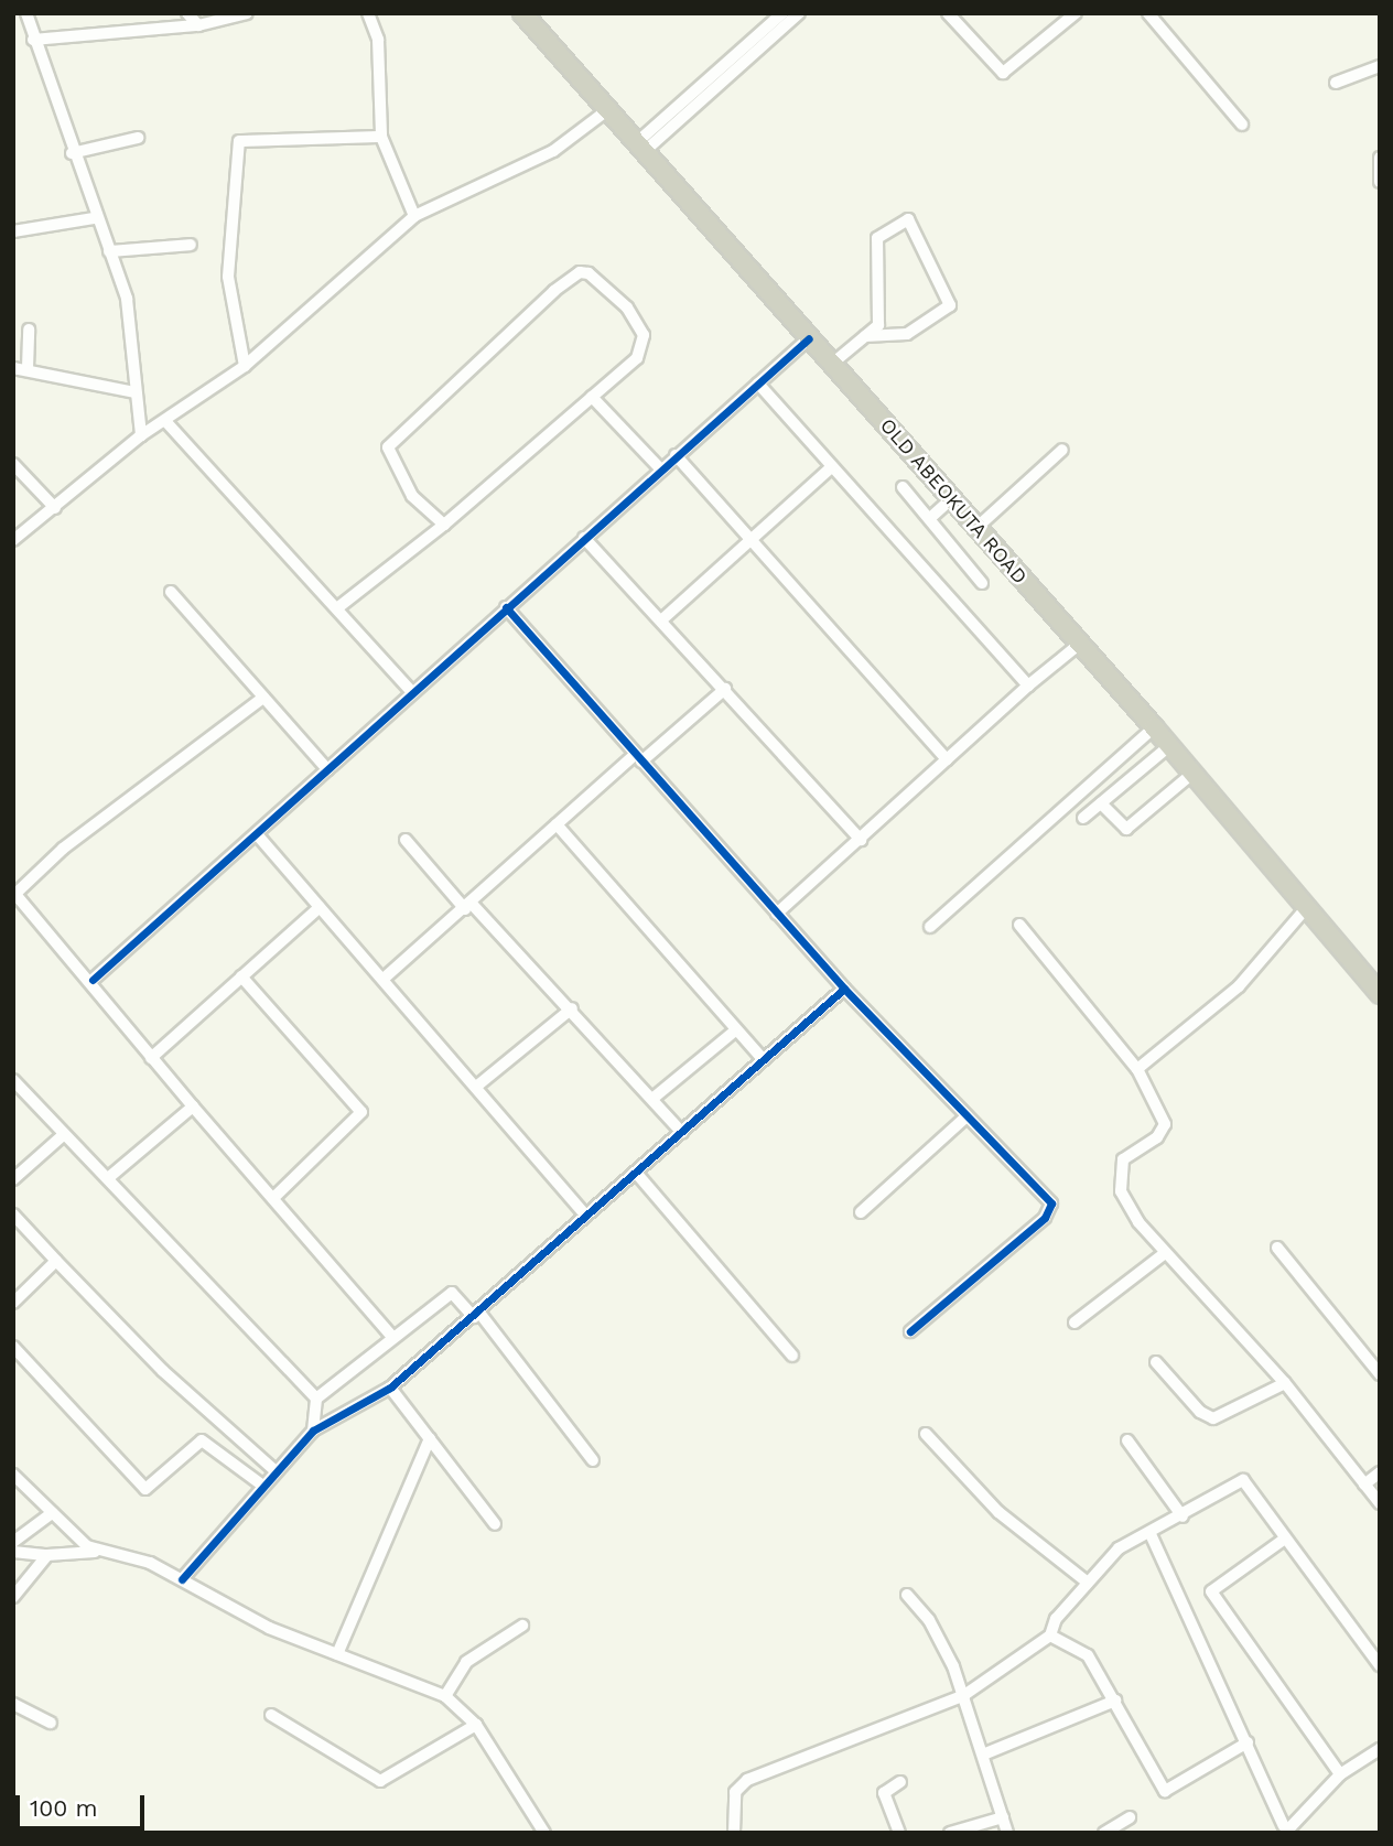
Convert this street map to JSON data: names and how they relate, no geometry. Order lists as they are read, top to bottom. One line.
{"streets":{"highway":["OLD ABEOKUTA ROAD"]},"scale_bar":"100 m"}
